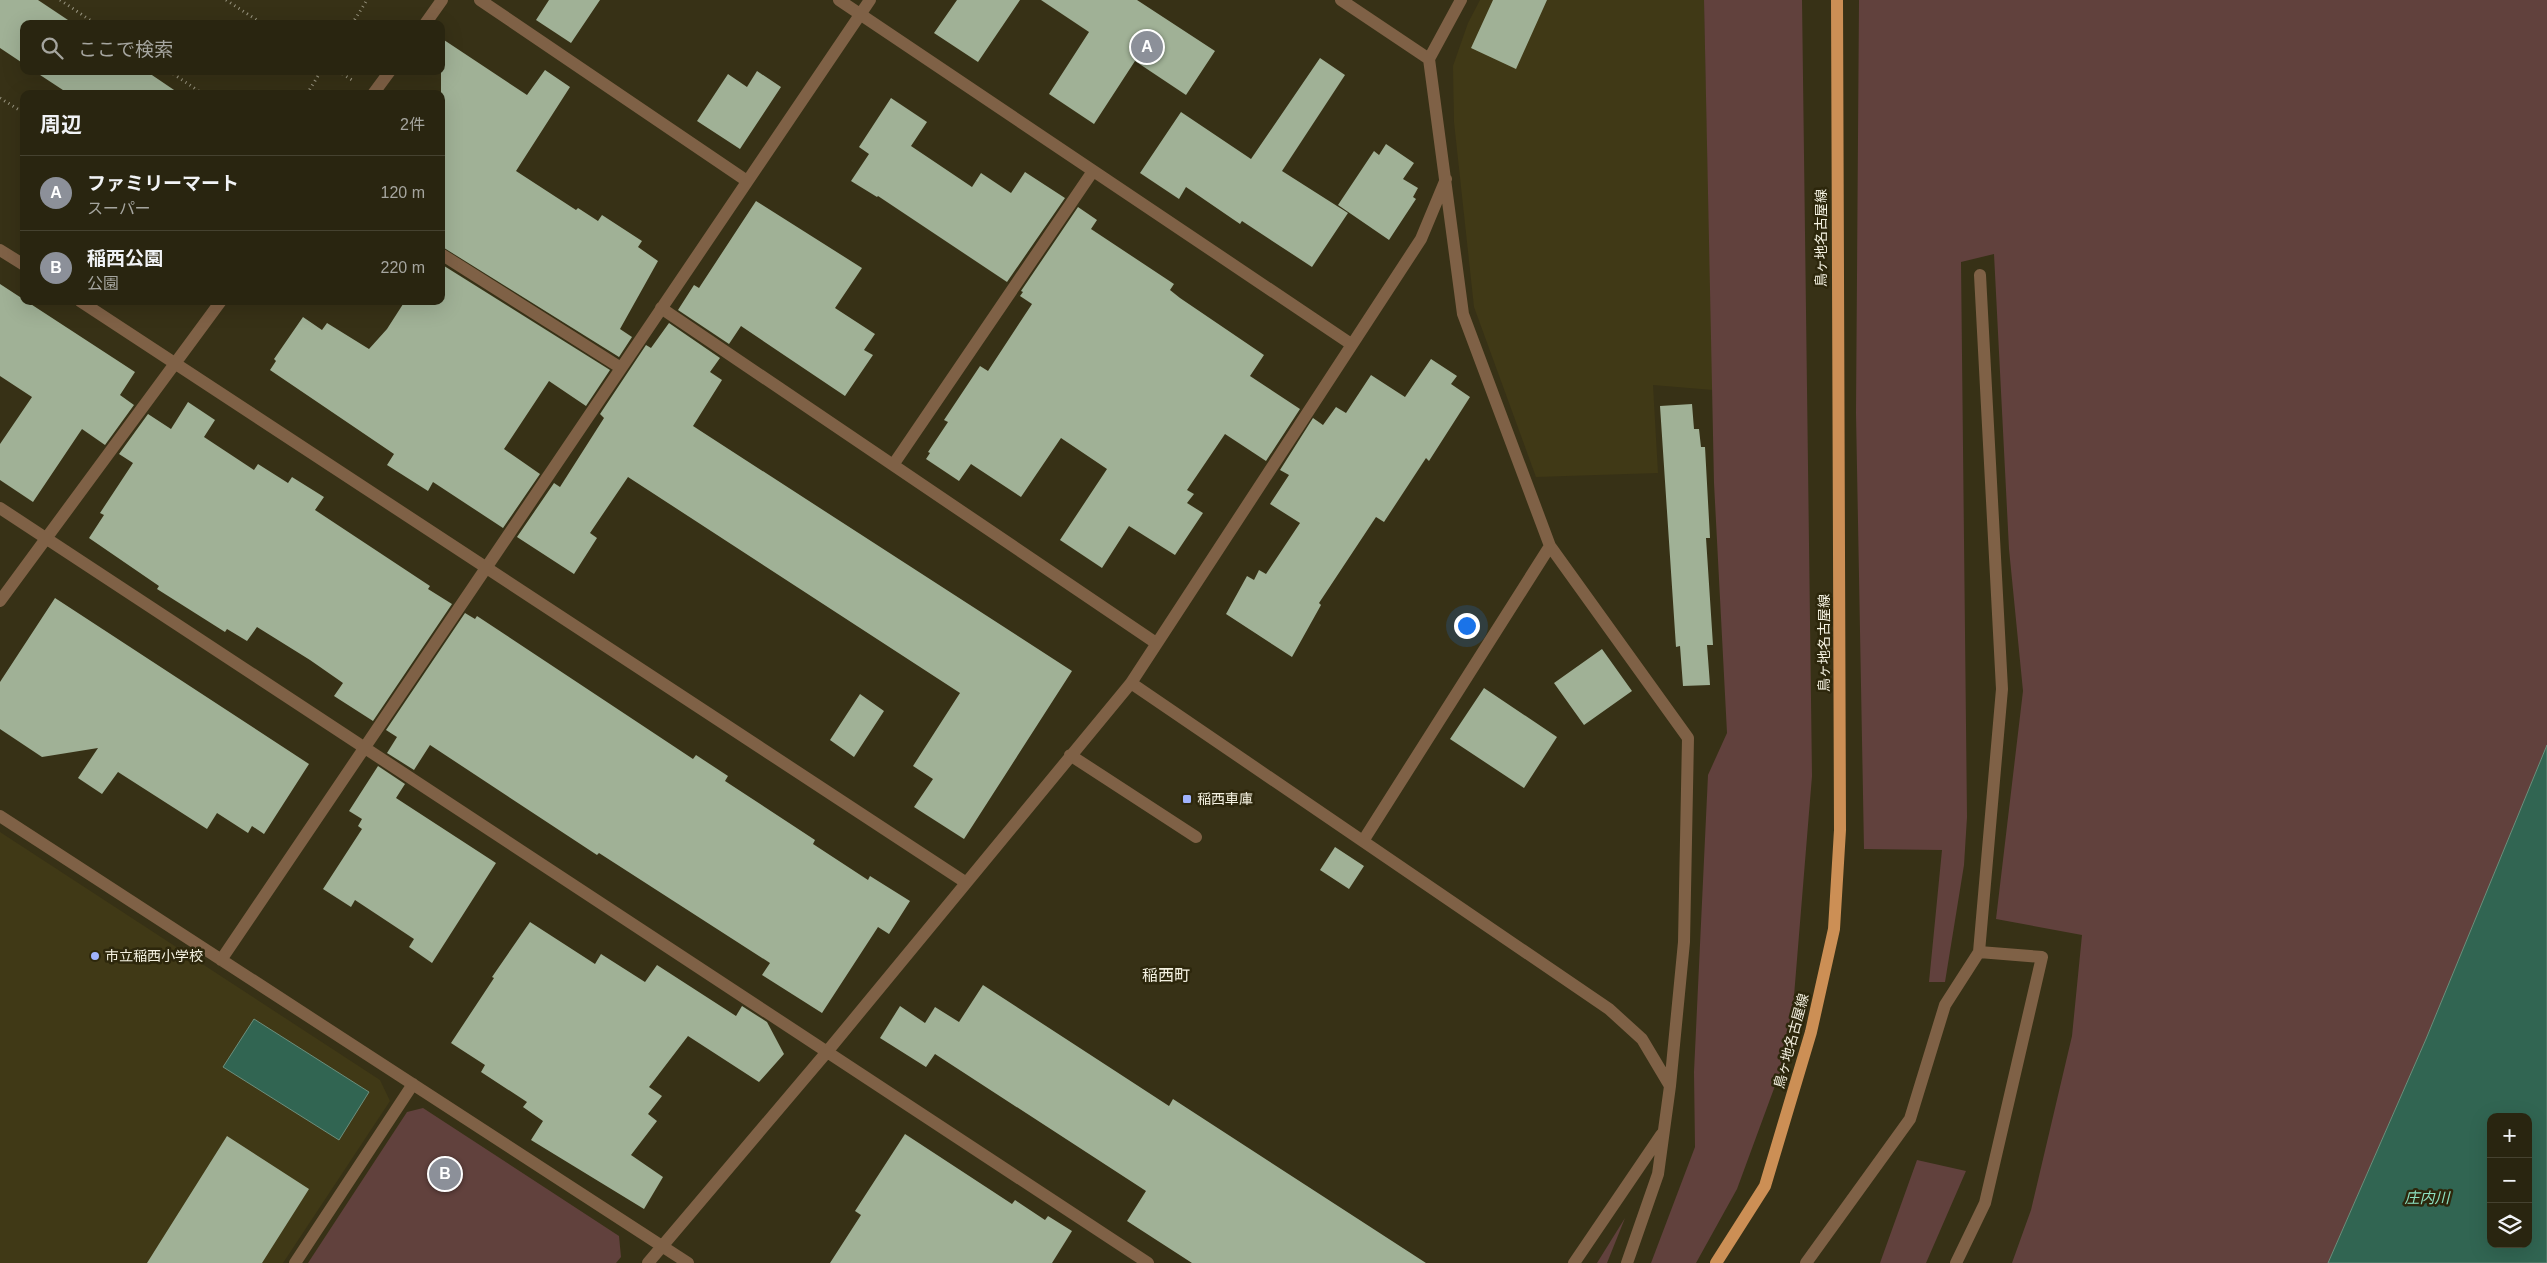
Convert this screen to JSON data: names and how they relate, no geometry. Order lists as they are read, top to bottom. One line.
{"streets":{"main road":["鳥ヶ地名古屋線"]},"districts":["稲西町"],"water":["庄内川"],"places":{"transit":["稲西車庫"],"other":["市立稲西小学校"]},"page":{"search":"ここで検索","pins":["A","B"],"heading":["周辺","2件"],"list":[{"mark":"A","name":"ファミリーマート","note":"スーパー","value":"120 m"},{"mark":"B","name":"稲西公園","note":"公園","value":"220 m"}],"map_buttons":["+","−"]}}
